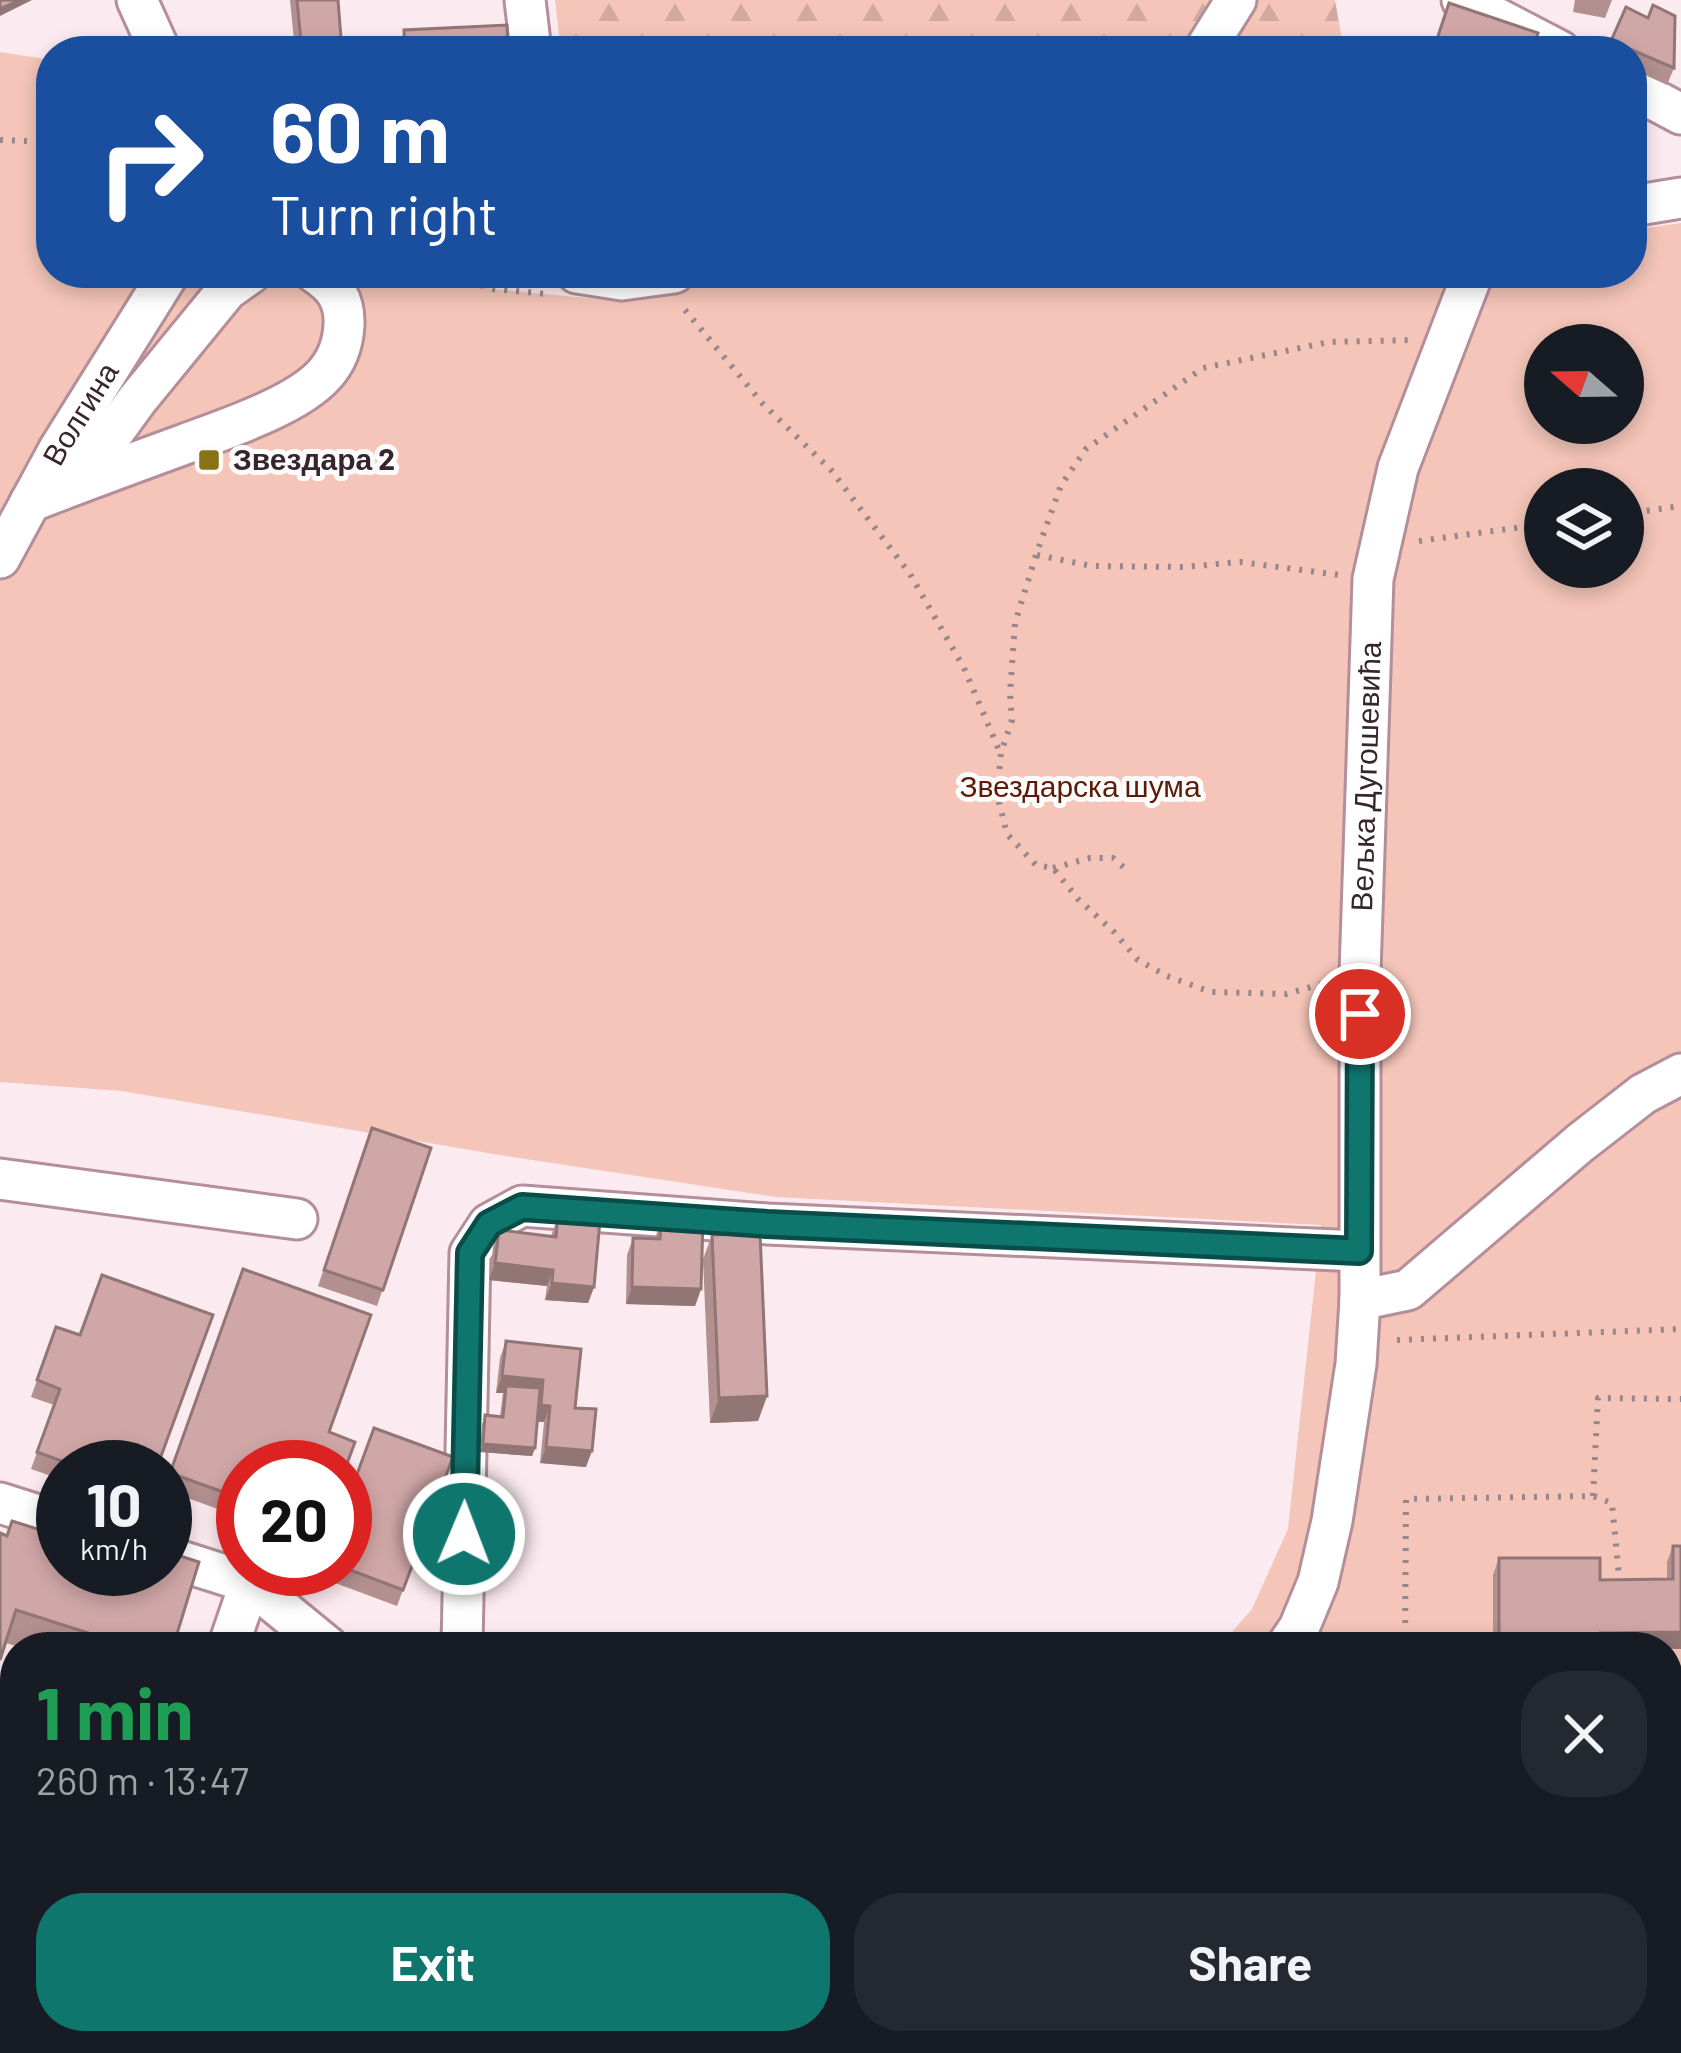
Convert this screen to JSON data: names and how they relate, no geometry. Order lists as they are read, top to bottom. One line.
{"streets":{"street":["Волгина","Вељка Дугошевића"]},"parks":["Звездарска шума"],"places":{"transit":["Звездара 2"]},"north":"left","page":{"turn":["60 m","Turn right"],"speed":"10 km/h","limit":"20","heading":["1 min","260 m · 13:47"],"buttons":["Exit","Share"]}}
